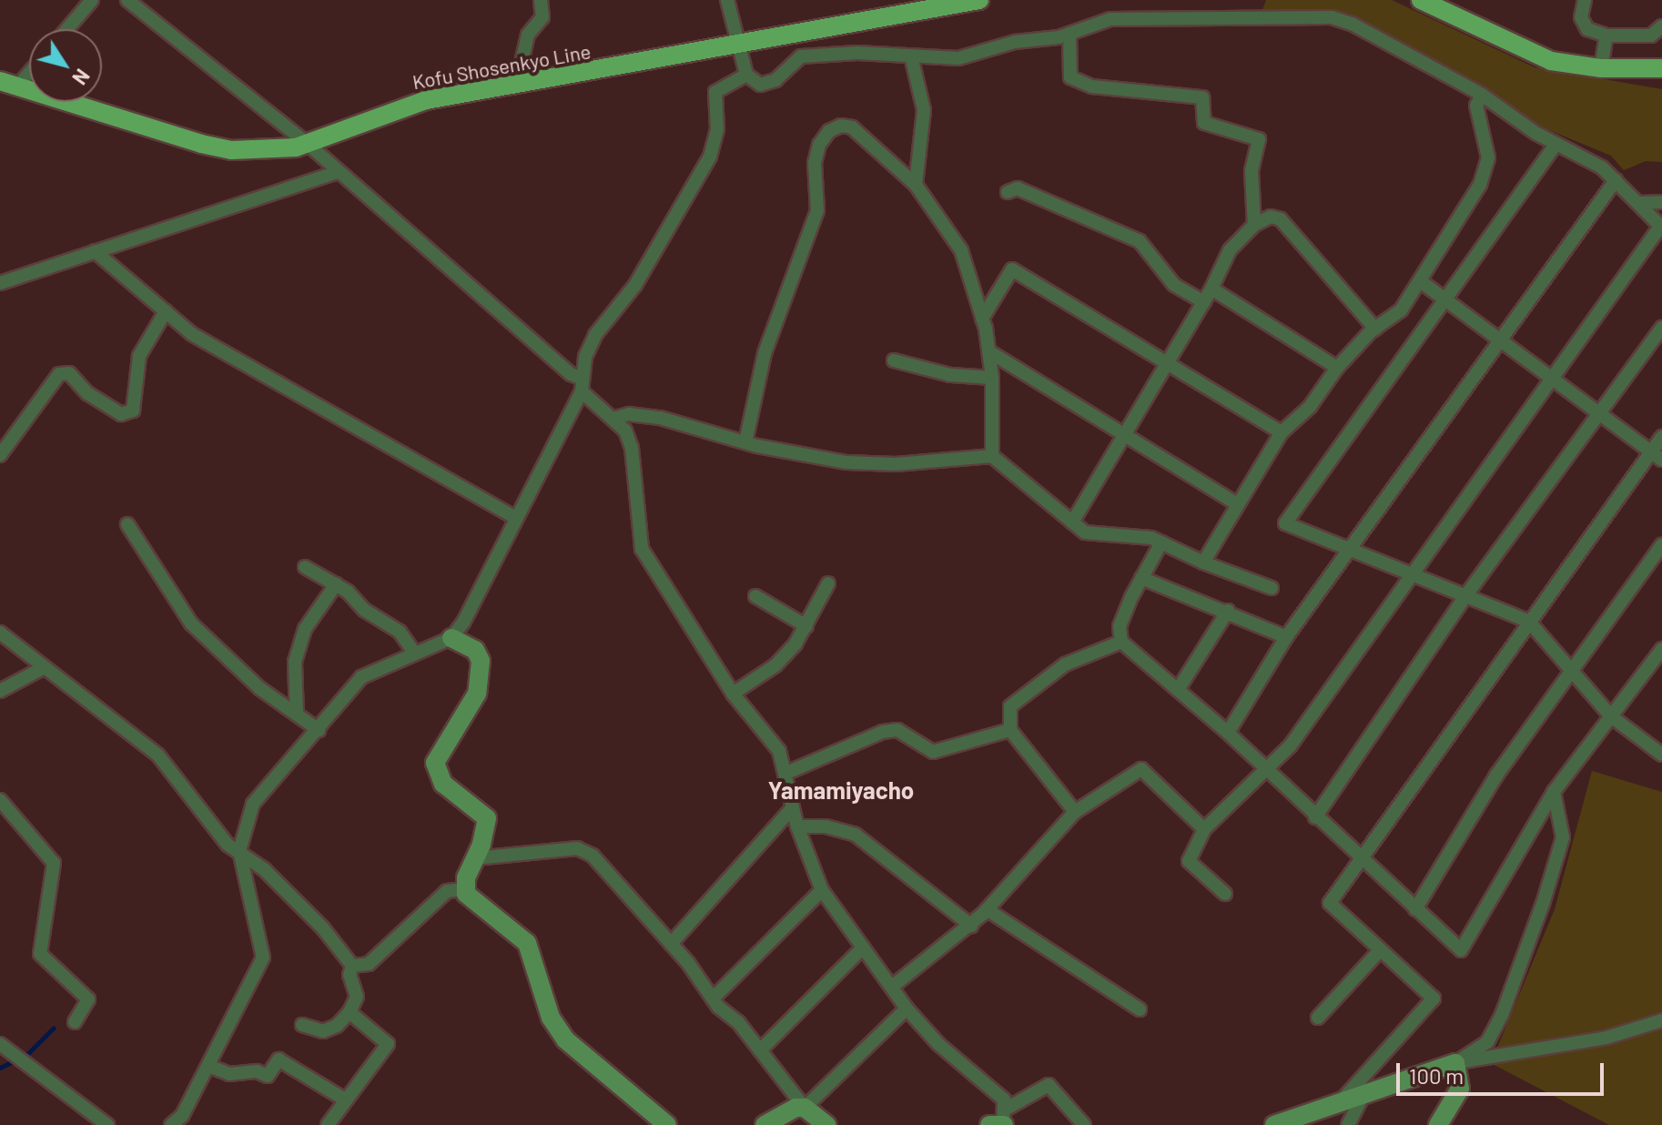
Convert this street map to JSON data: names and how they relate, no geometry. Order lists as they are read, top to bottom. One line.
{"streets":{"main road":["Kofu Shosenkyo Line"]},"districts":["Yamamiyacho"],"scale_bar":"100 m","north":"bottom right"}
